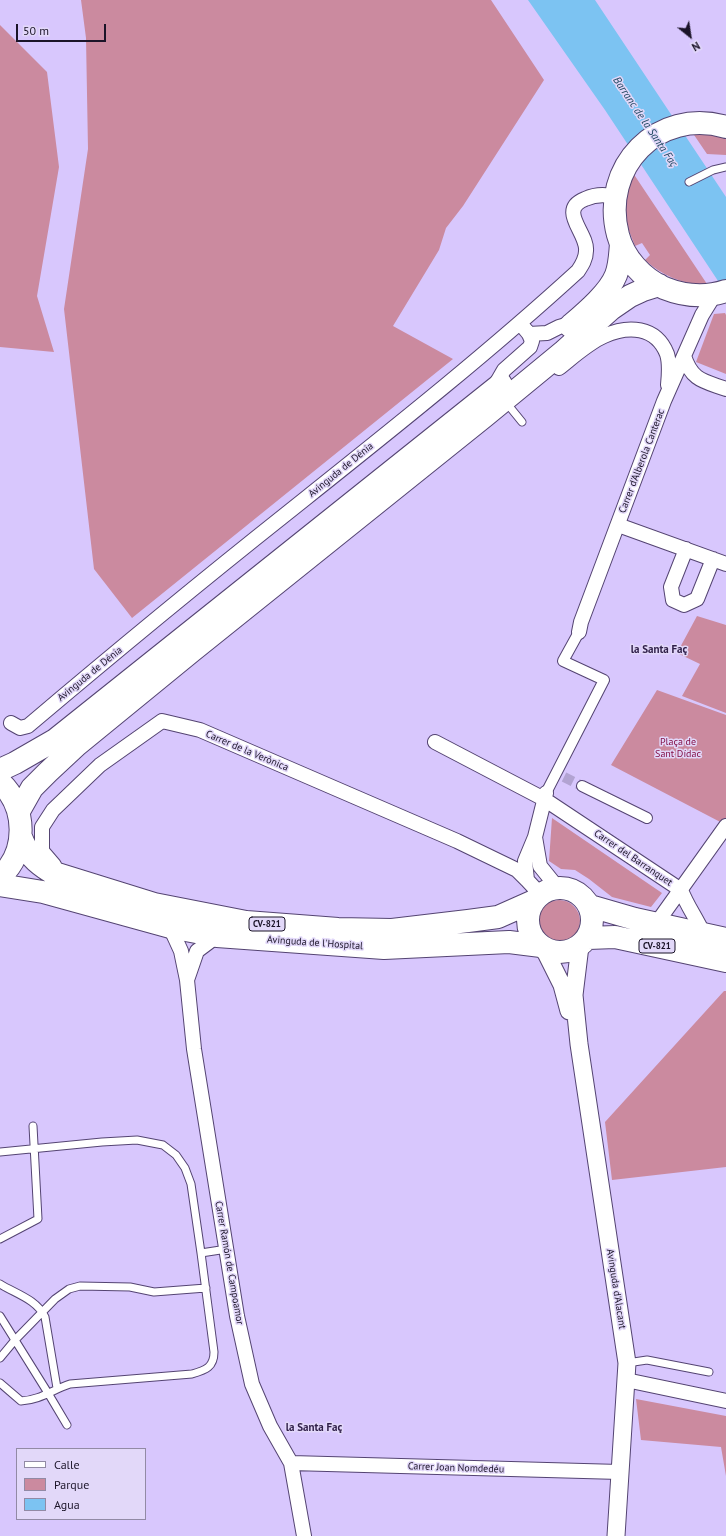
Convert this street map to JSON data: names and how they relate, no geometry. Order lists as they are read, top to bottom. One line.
{"streets":{"main road":["CV-821","Avinguda de l'Hospital"],"street":["Carrer d'Alberola Canterac","Avinguda de Dénia","Carrer de la Verònica","Carrer del Barranquet","Carrer Ramón de Campoamor","Avinguda d'Alacant","Carrer Joan Nomdedéu"]},"crossings":[["Carrer de la Verònica","CV-821"],["Carrer de la Verònica","Avinguda de l'Hospital"],["Carrer de la Verònica","Avinguda d'Alacant"],["Carrer del Barranquet","CV-821"],["CV-821","Avinguda de l'Hospital"],["CV-821","Avinguda d'Alacant"],["Avinguda de l'Hospital","Carrer Ramón de Campoamor"],["Avinguda de l'Hospital","Avinguda d'Alacant"],["Carrer Ramón de Campoamor","Carrer Joan Nomdedéu"],["Avinguda d'Alacant","Carrer Joan Nomdedéu"]],"districts":["la Santa Faç","la Santa Faç"],"water":["Barranc de la Santa Faç"],"parks":["Plaça de Sant Dídac"],"legend":["Calle","Parque","Agua"],"scale_bar":"50 m","north":"bottom right"}
